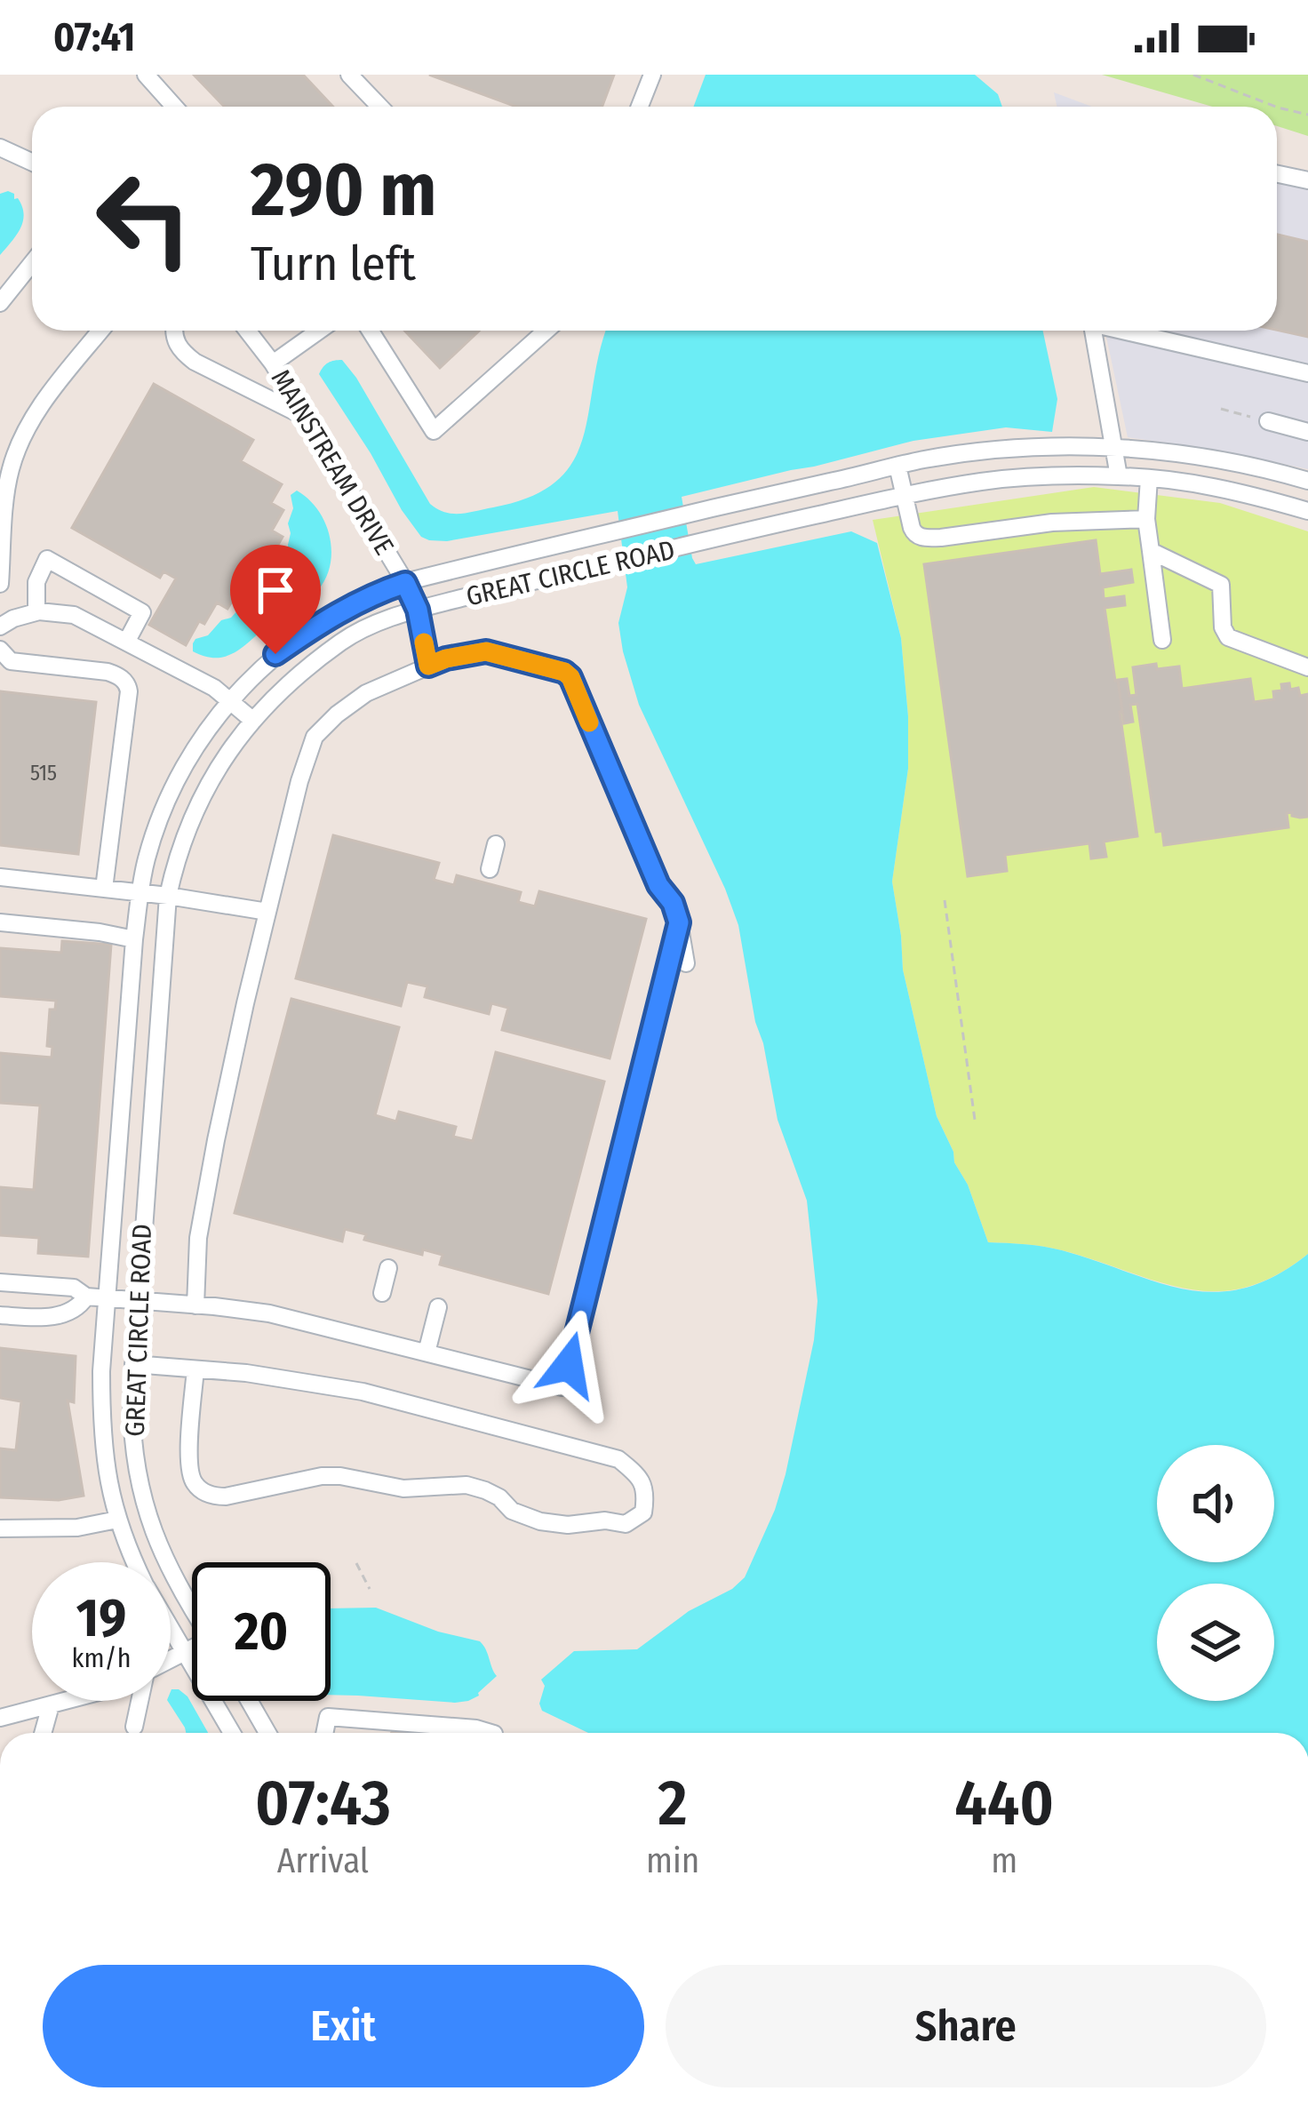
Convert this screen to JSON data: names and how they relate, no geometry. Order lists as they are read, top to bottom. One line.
{"streets":{"street":["MAINSTREAM DRIVE","GREAT CIRCLE ROAD"]},"crossings":[["MAINSTREAM DRIVE","GREAT CIRCLE ROAD"]],"house_numbers":["515"],"page":{"status":"07:41","turn":["290 m","Turn left"],"speed":"19 km/h","limit":"20","eta":["07:43","Arrival","2","min","440","m"],"buttons":["Exit","Share"]}}
